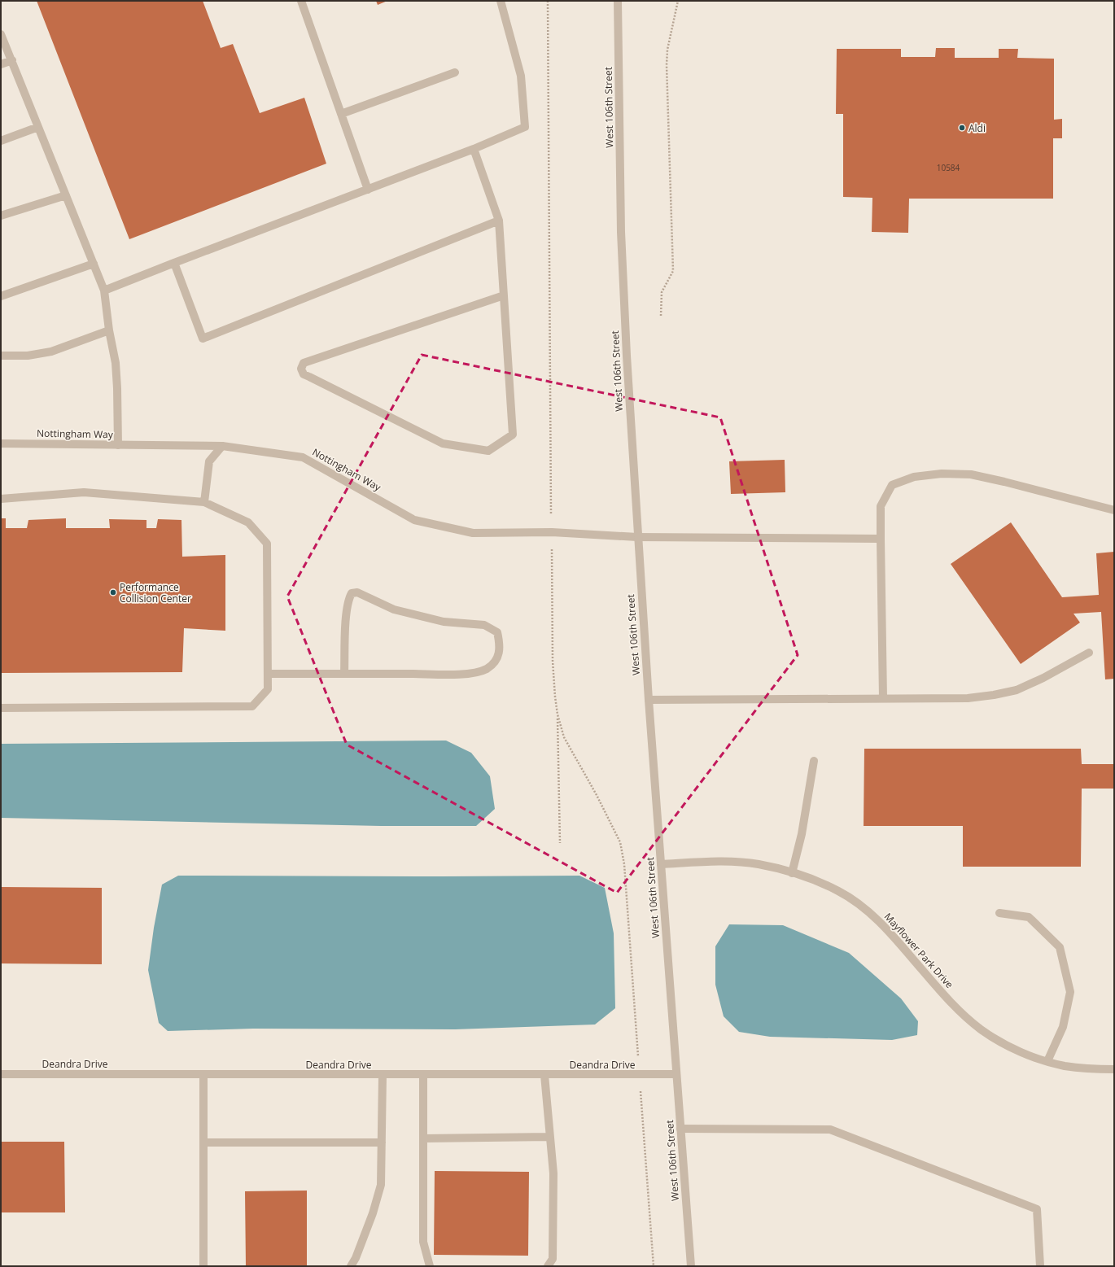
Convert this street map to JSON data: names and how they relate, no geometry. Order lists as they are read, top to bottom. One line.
{"streets":{"street":["West 106th Street","Nottingham Way","Mayflower Park Drive","Deandra Drive"]},"crossings":[["West 106th Street","Nottingham Way"],["West 106th Street","Mayflower Park Drive"],["West 106th Street","Deandra Drive"]],"places":["Aldi","Performance Collision Center"],"house_numbers":["10584"]}
